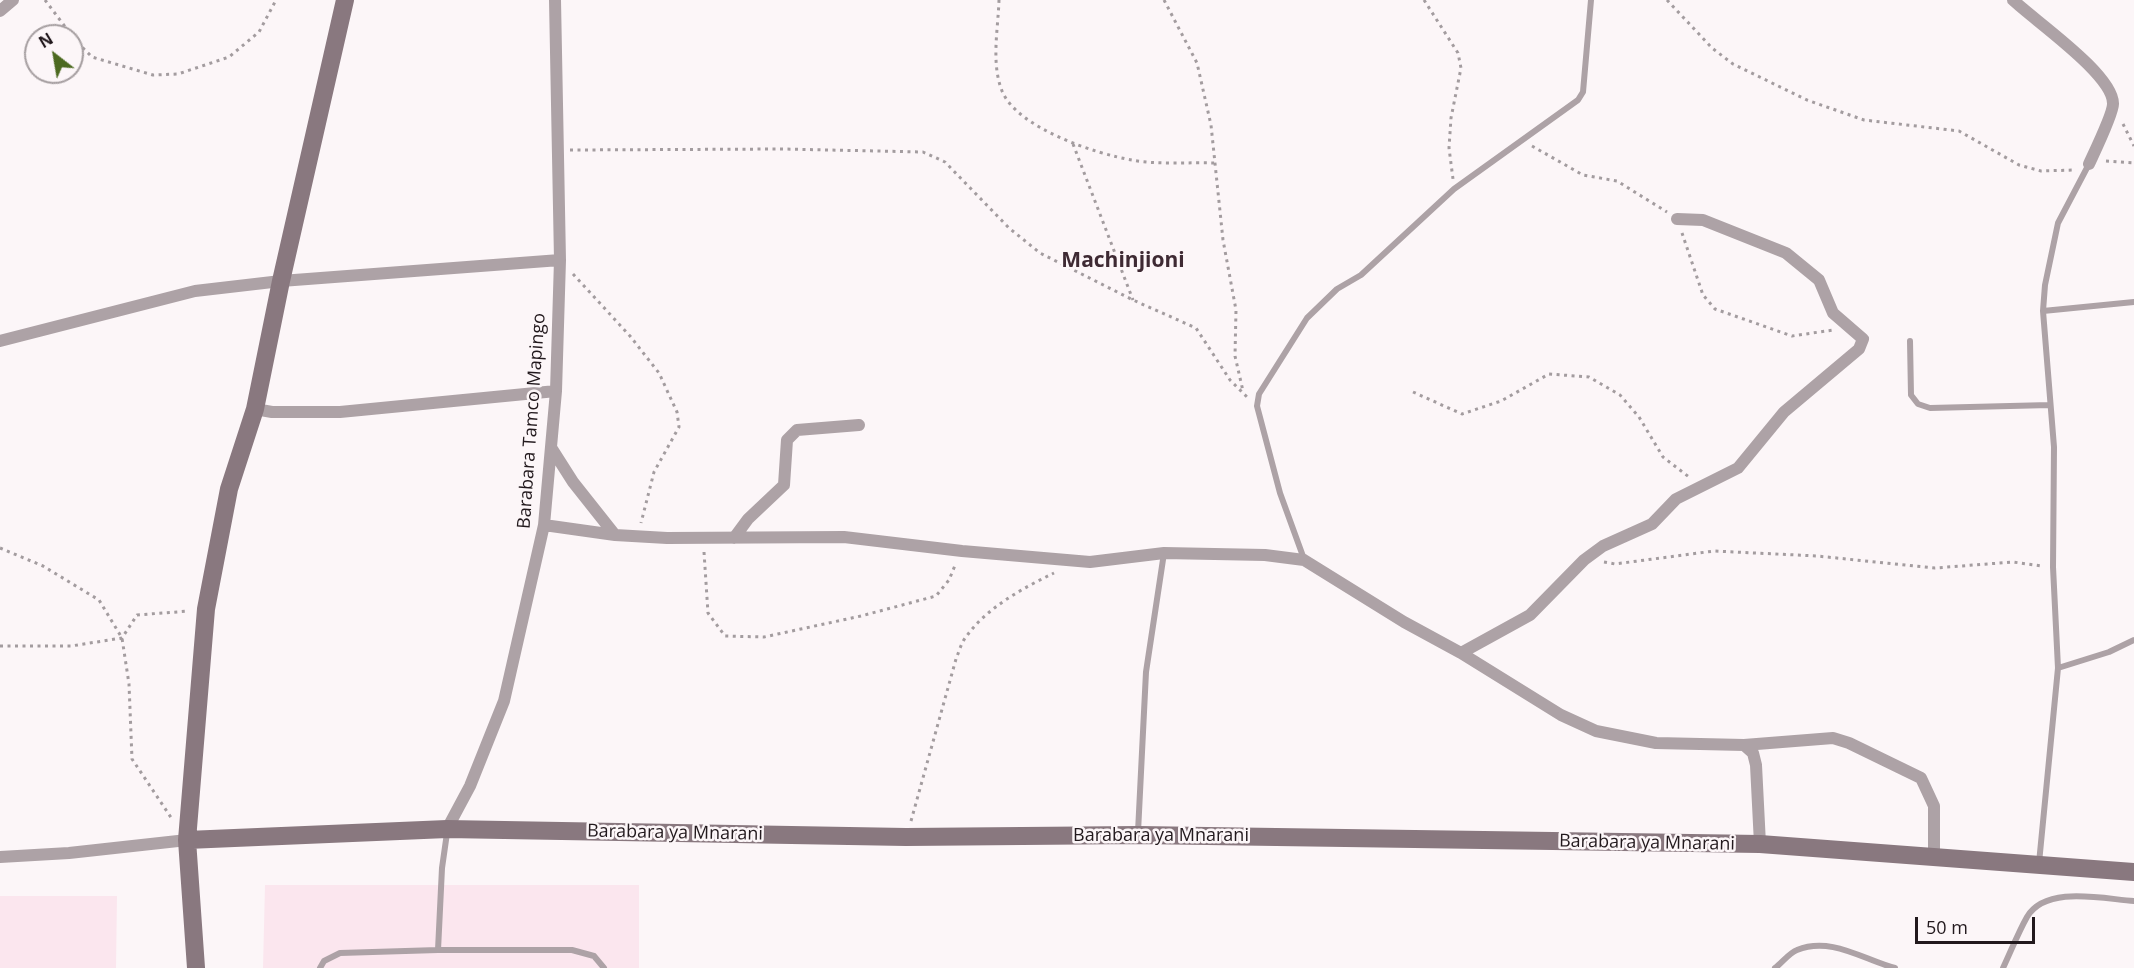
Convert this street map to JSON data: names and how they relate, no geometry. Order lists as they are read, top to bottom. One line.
{"streets":{"street":["Barabara Tamco Mapingo","Barabara ya Mnarani"]},"crossings":[["Barabara Tamco Mapingo","Barabara ya Mnarani"]],"districts":["Machinjioni"],"scale_bar":"50 m","north":"top left"}
